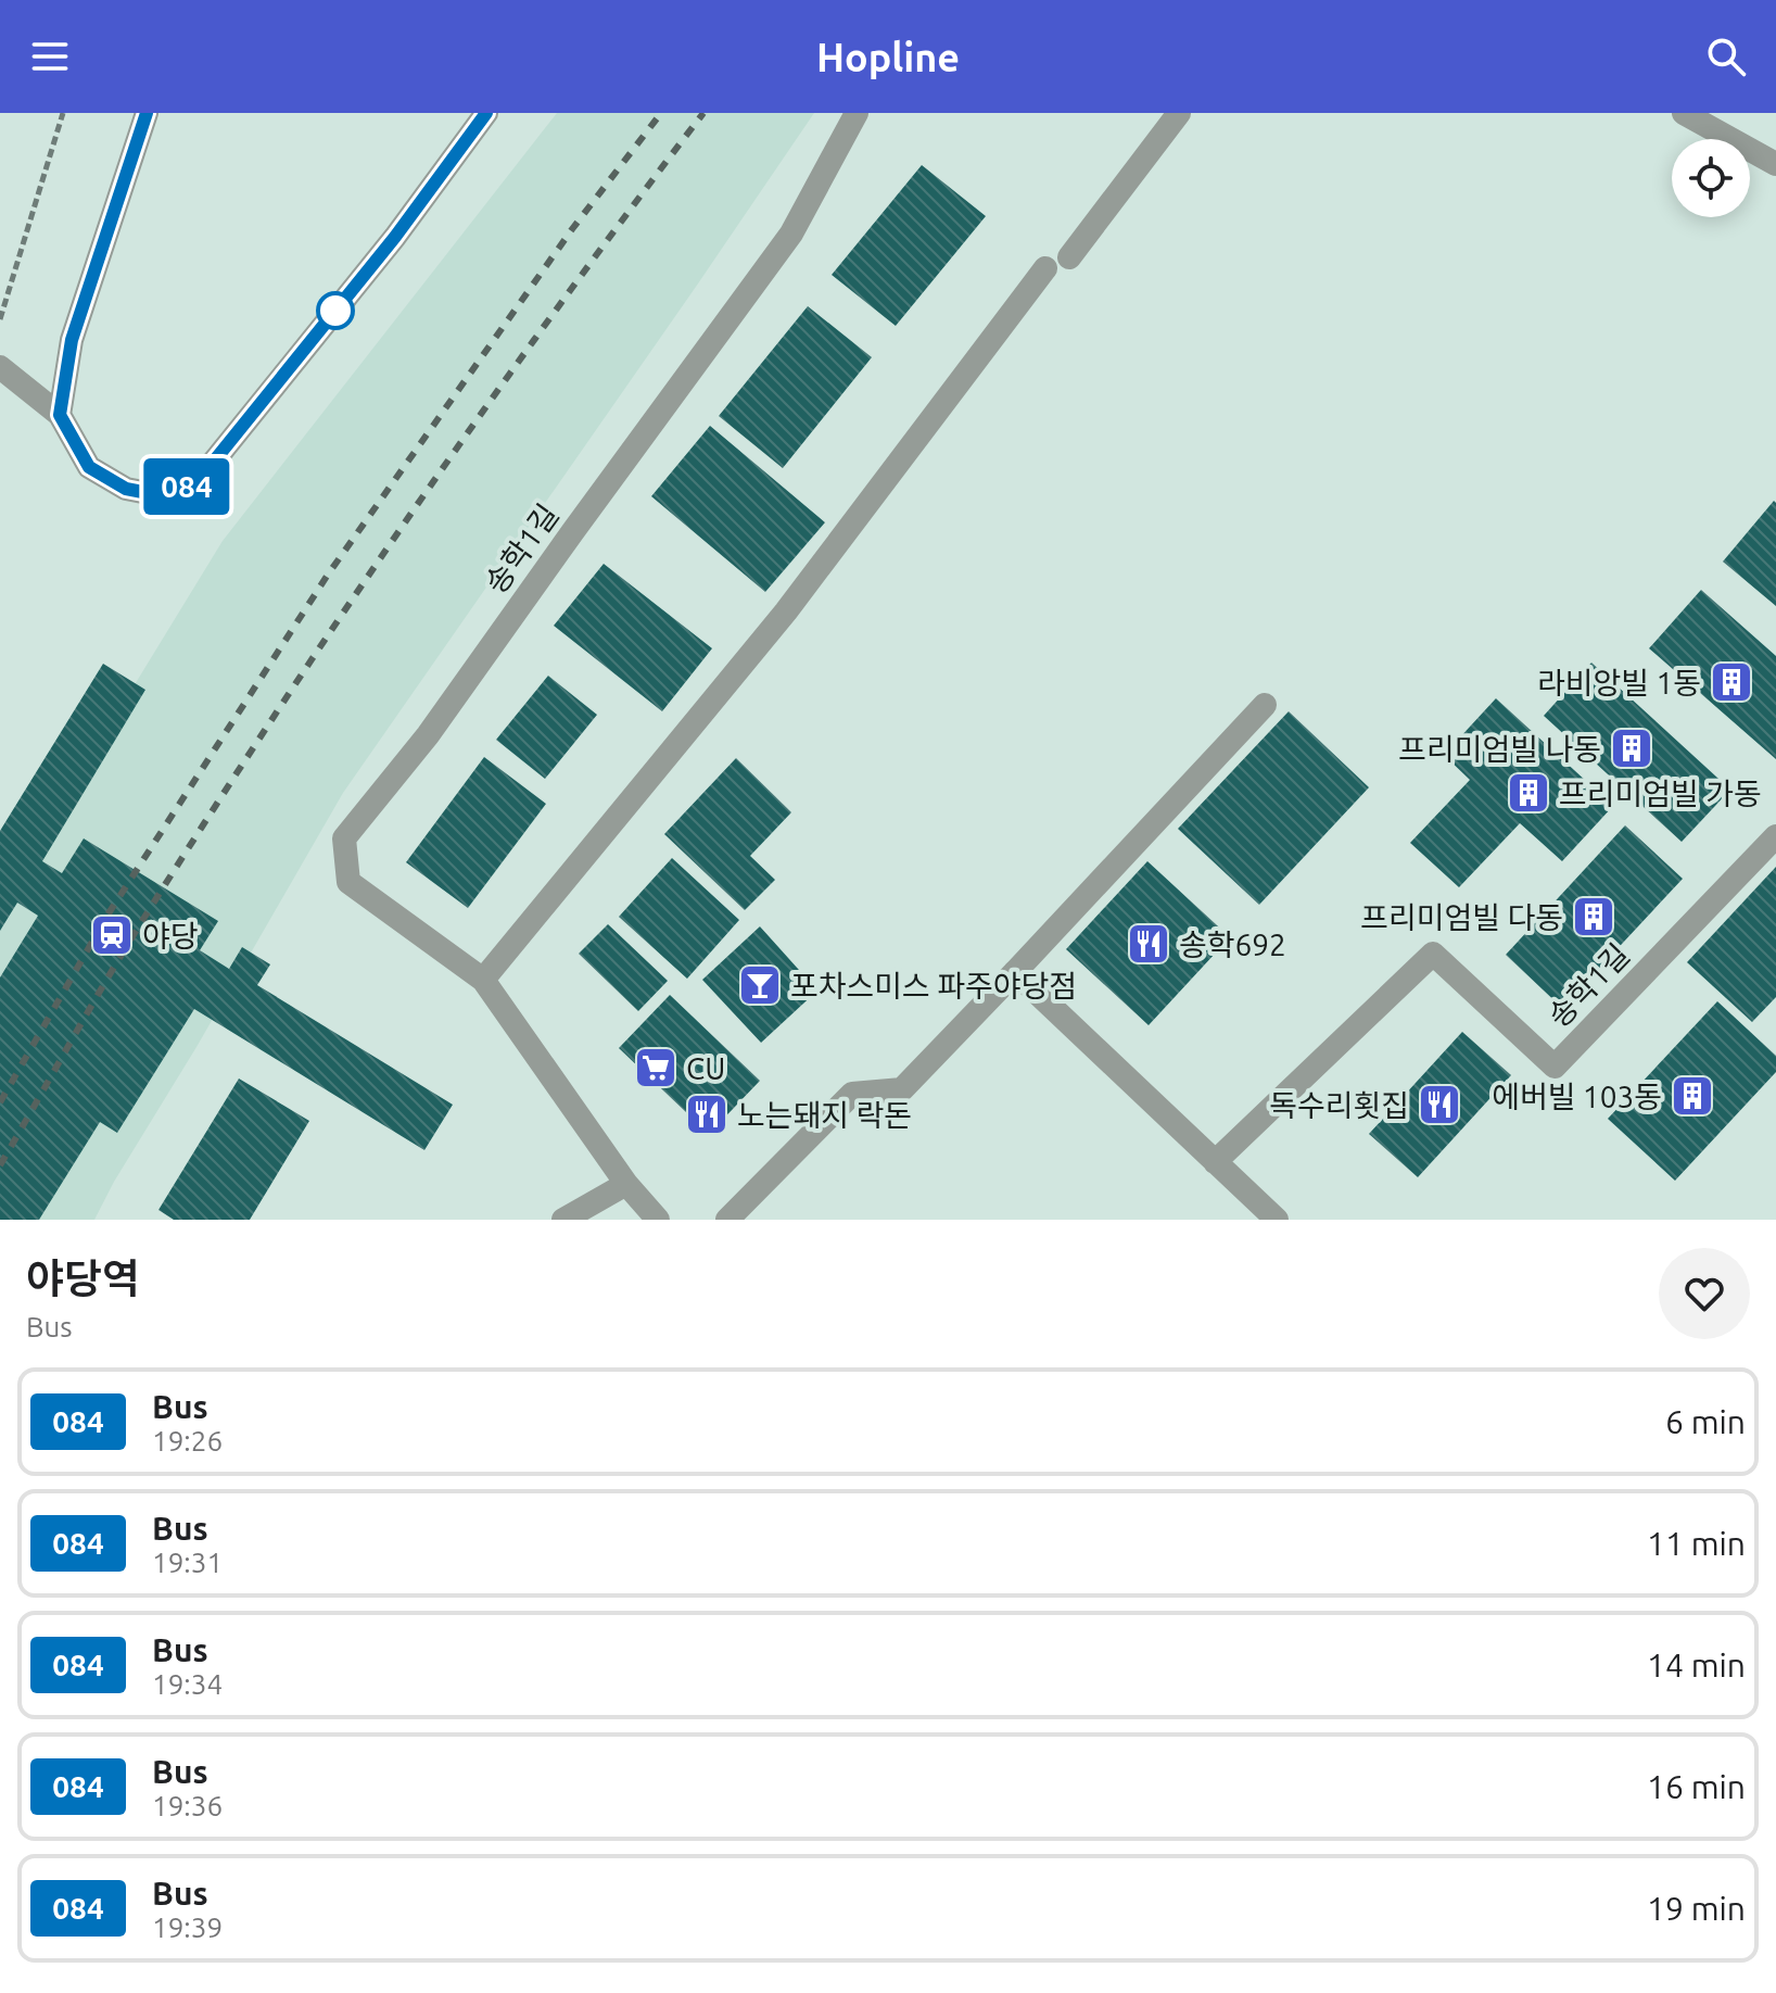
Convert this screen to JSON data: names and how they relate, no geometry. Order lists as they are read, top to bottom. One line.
{"streets":{"street":["송학1길"]},"places":{"building":["라비앙빌 1동","프리미엄빌 나동","프리미엄빌 가동","프리미엄빌 다동","에버빌 103동"],"station":["야당"],"restaurant":["송학692","독수리횟집","노는돼지 락돈"],"bar":["포차스미스 파주야당점"],"supermarket":["CU"]},"lines":["bus line 084"],"page":{"header":"Hopline","on_map":"084","heading":["야당역","Bus"],"list":[{"mark":"084","name":"Bus","note":"19:26","value":"6 min"},{"mark":"084","name":"Bus","note":"19:31","value":"11 min"},{"mark":"084","name":"Bus","note":"19:34","value":"14 min"},{"mark":"084","name":"Bus","note":"19:36","value":"16 min"},{"mark":"084","name":"Bus","note":"19:39","value":"19 min"}]}}
